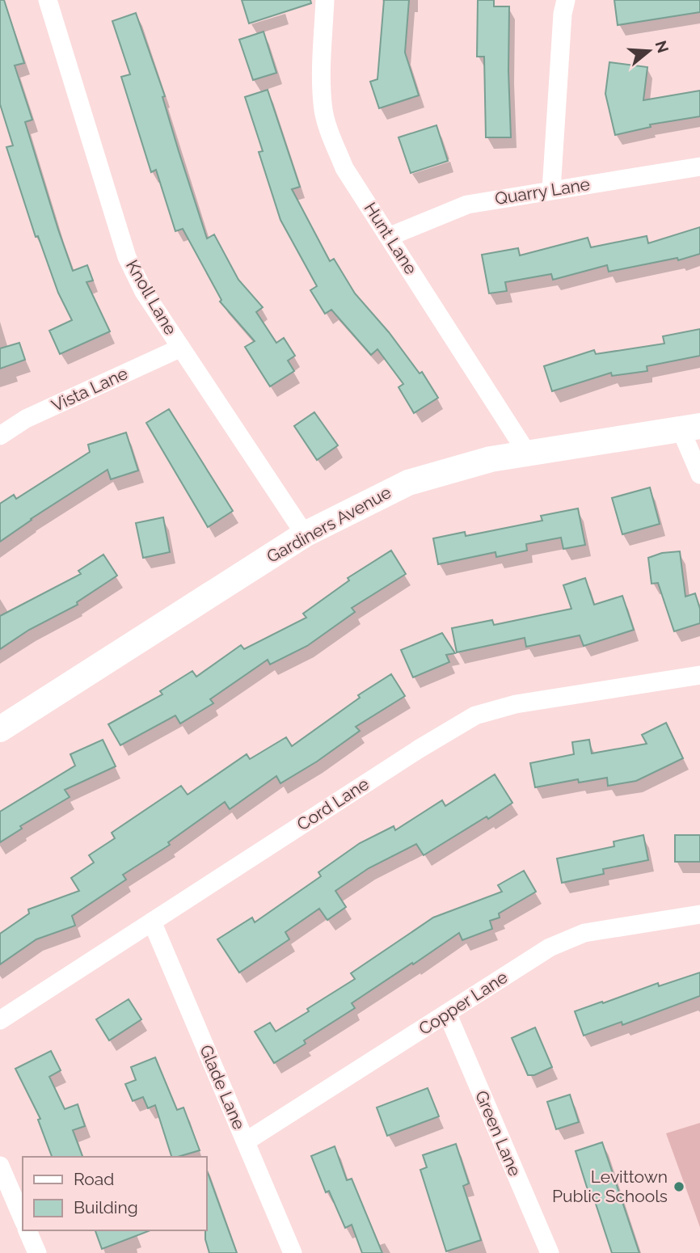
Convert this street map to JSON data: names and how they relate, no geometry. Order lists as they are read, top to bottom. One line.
{"streets":{"main road":["Gardiners Avenue"],"street":["Quarry Lane","Hunt Lane","Knoll Lane","Vista Lane","Cord Lane","Copper Lane","Glade Lane","Green Lane"]},"crossings":[["Quarry Lane","Hunt Lane"],["Hunt Lane","Gardiners Avenue"],["Knoll Lane","Vista Lane"],["Knoll Lane","Gardiners Avenue"],["Cord Lane","Glade Lane"],["Copper Lane","Glade Lane"],["Copper Lane","Green Lane"]],"places":["Levittown Public Schools"],"legend":["Road","Building"],"north":"right"}
